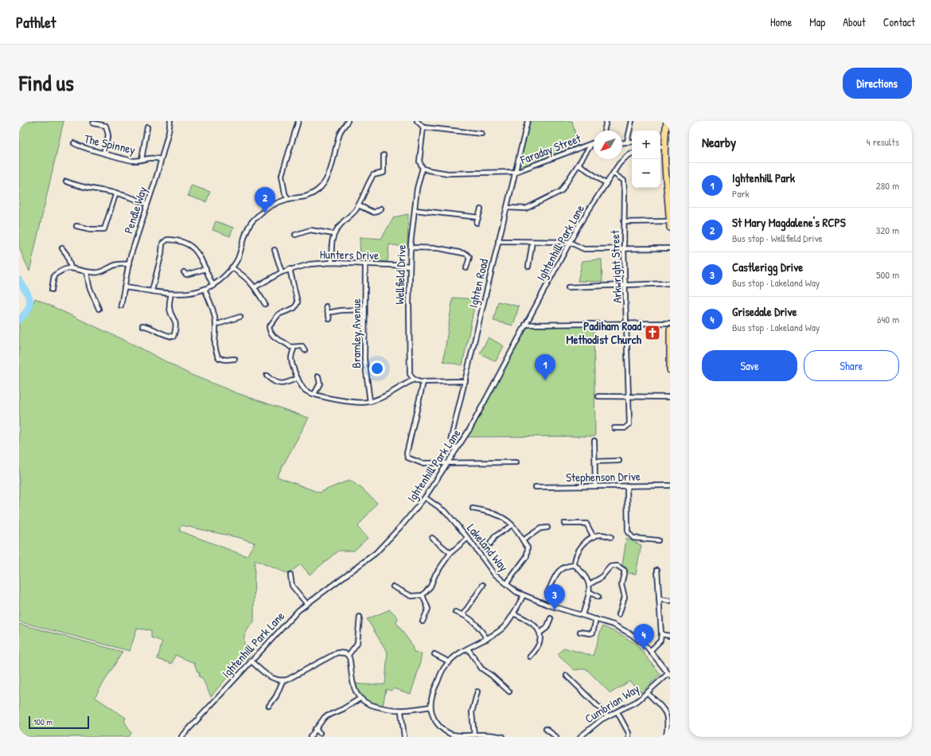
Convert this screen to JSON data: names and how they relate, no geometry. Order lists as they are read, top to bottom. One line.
{"streets":{"street":["The Spinney","Faraday Street","Pendle Way","Ightenhill Park Lane","Hunters Drive","Arkwright Street","Wellfield Drive","Ighten Road","Bramley Avenue","Stephenson Drive","Lakeland Way","Cumbrian Way"]},"crossings":[["The Spinney","Pendle Way"],["Faraday Street","Wellfield Drive"],["Faraday Street","Ighten Road"],["Ightenhill Park Lane","Arkwright Street"],["Ightenhill Park Lane","Ighten Road"],["Ightenhill Park Lane","Lakeland Way"],["Hunters Drive","Wellfield Drive"],["Hunters Drive","Bramley Avenue"],["Lakeland Way","Cumbrian Way"]],"places":{"church":["Padiham Road Methodist Church"]},"scale_bar":"100 m","north":"bottom left","page":{"header":"Pathlet","nav":["Home","Map","About","Contact"],"title":"Find us","buttons":["Directions",["Save","Share"]],"heading":["Nearby","4 results"],"map_buttons":["+","−"],"list":[{"mark":"1","name":"Ightenhill Park","note":"Park","value":"280 m"},{"mark":"2","name":"St Mary Magdalene's RCPS","note":"Bus stop · Wellfield Drive","value":"320 m"},{"mark":"3","name":"Castlerigg Drive","note":"Bus stop · Lakeland Way","value":"500 m"},{"mark":"4","name":"Grisedale Drive","note":"Bus stop · Lakeland Way","value":"640 m"}],"pins":["2","1","3","4"],"scale":"100 m"}}
